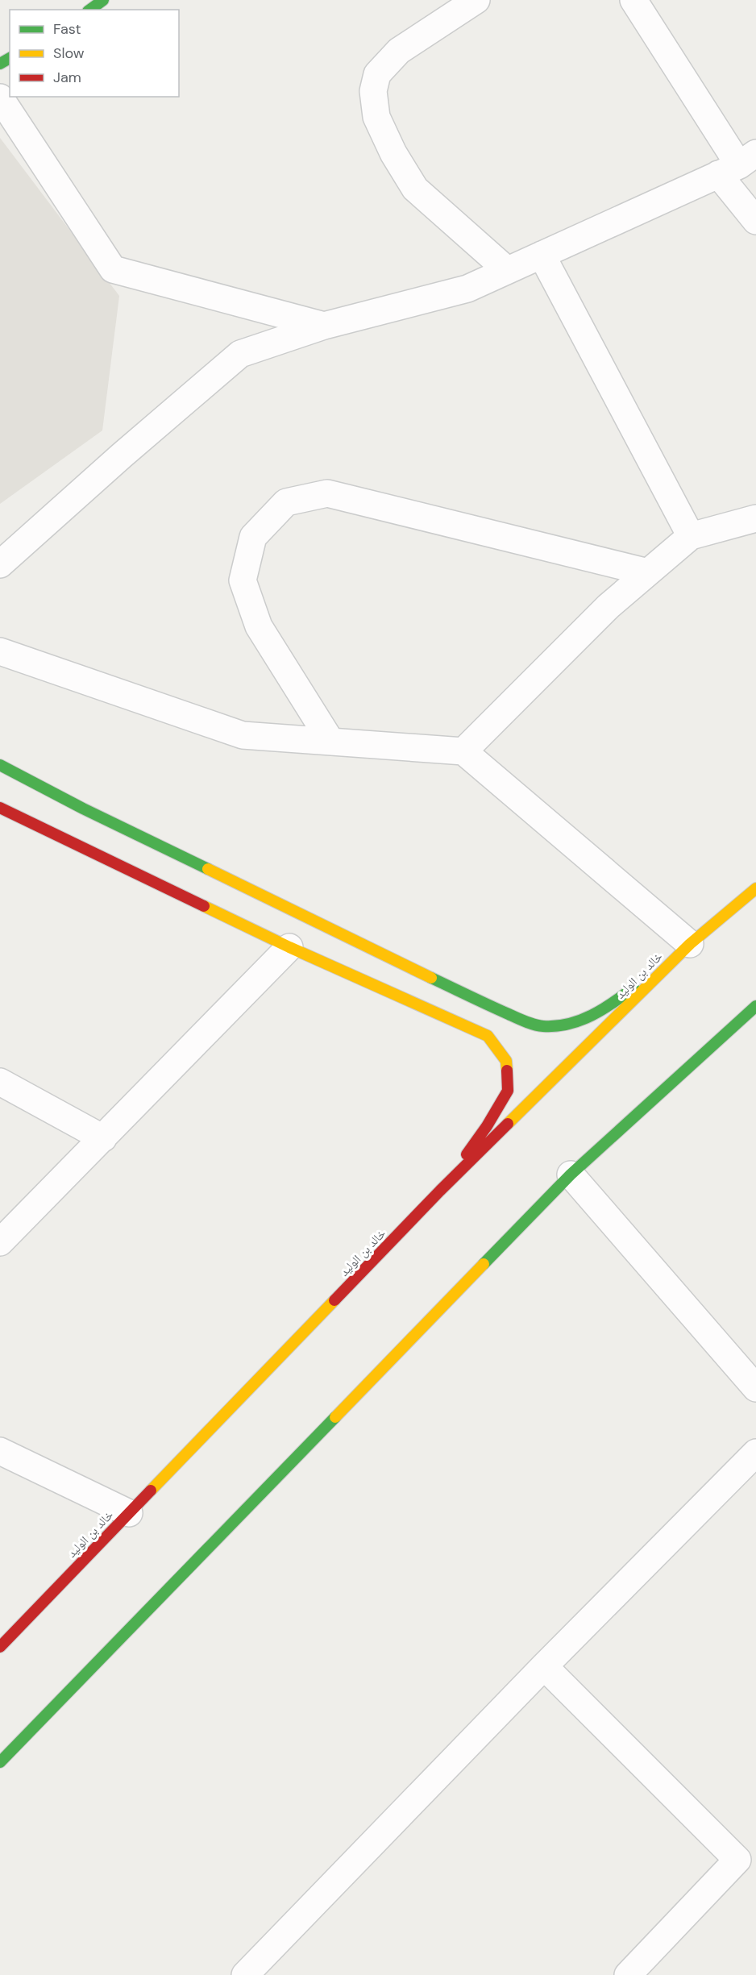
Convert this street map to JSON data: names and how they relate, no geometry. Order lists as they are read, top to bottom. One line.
{"streets":{"main road":["خالد بن الوليد"]},"legend":["Fast","Slow","Jam"]}
